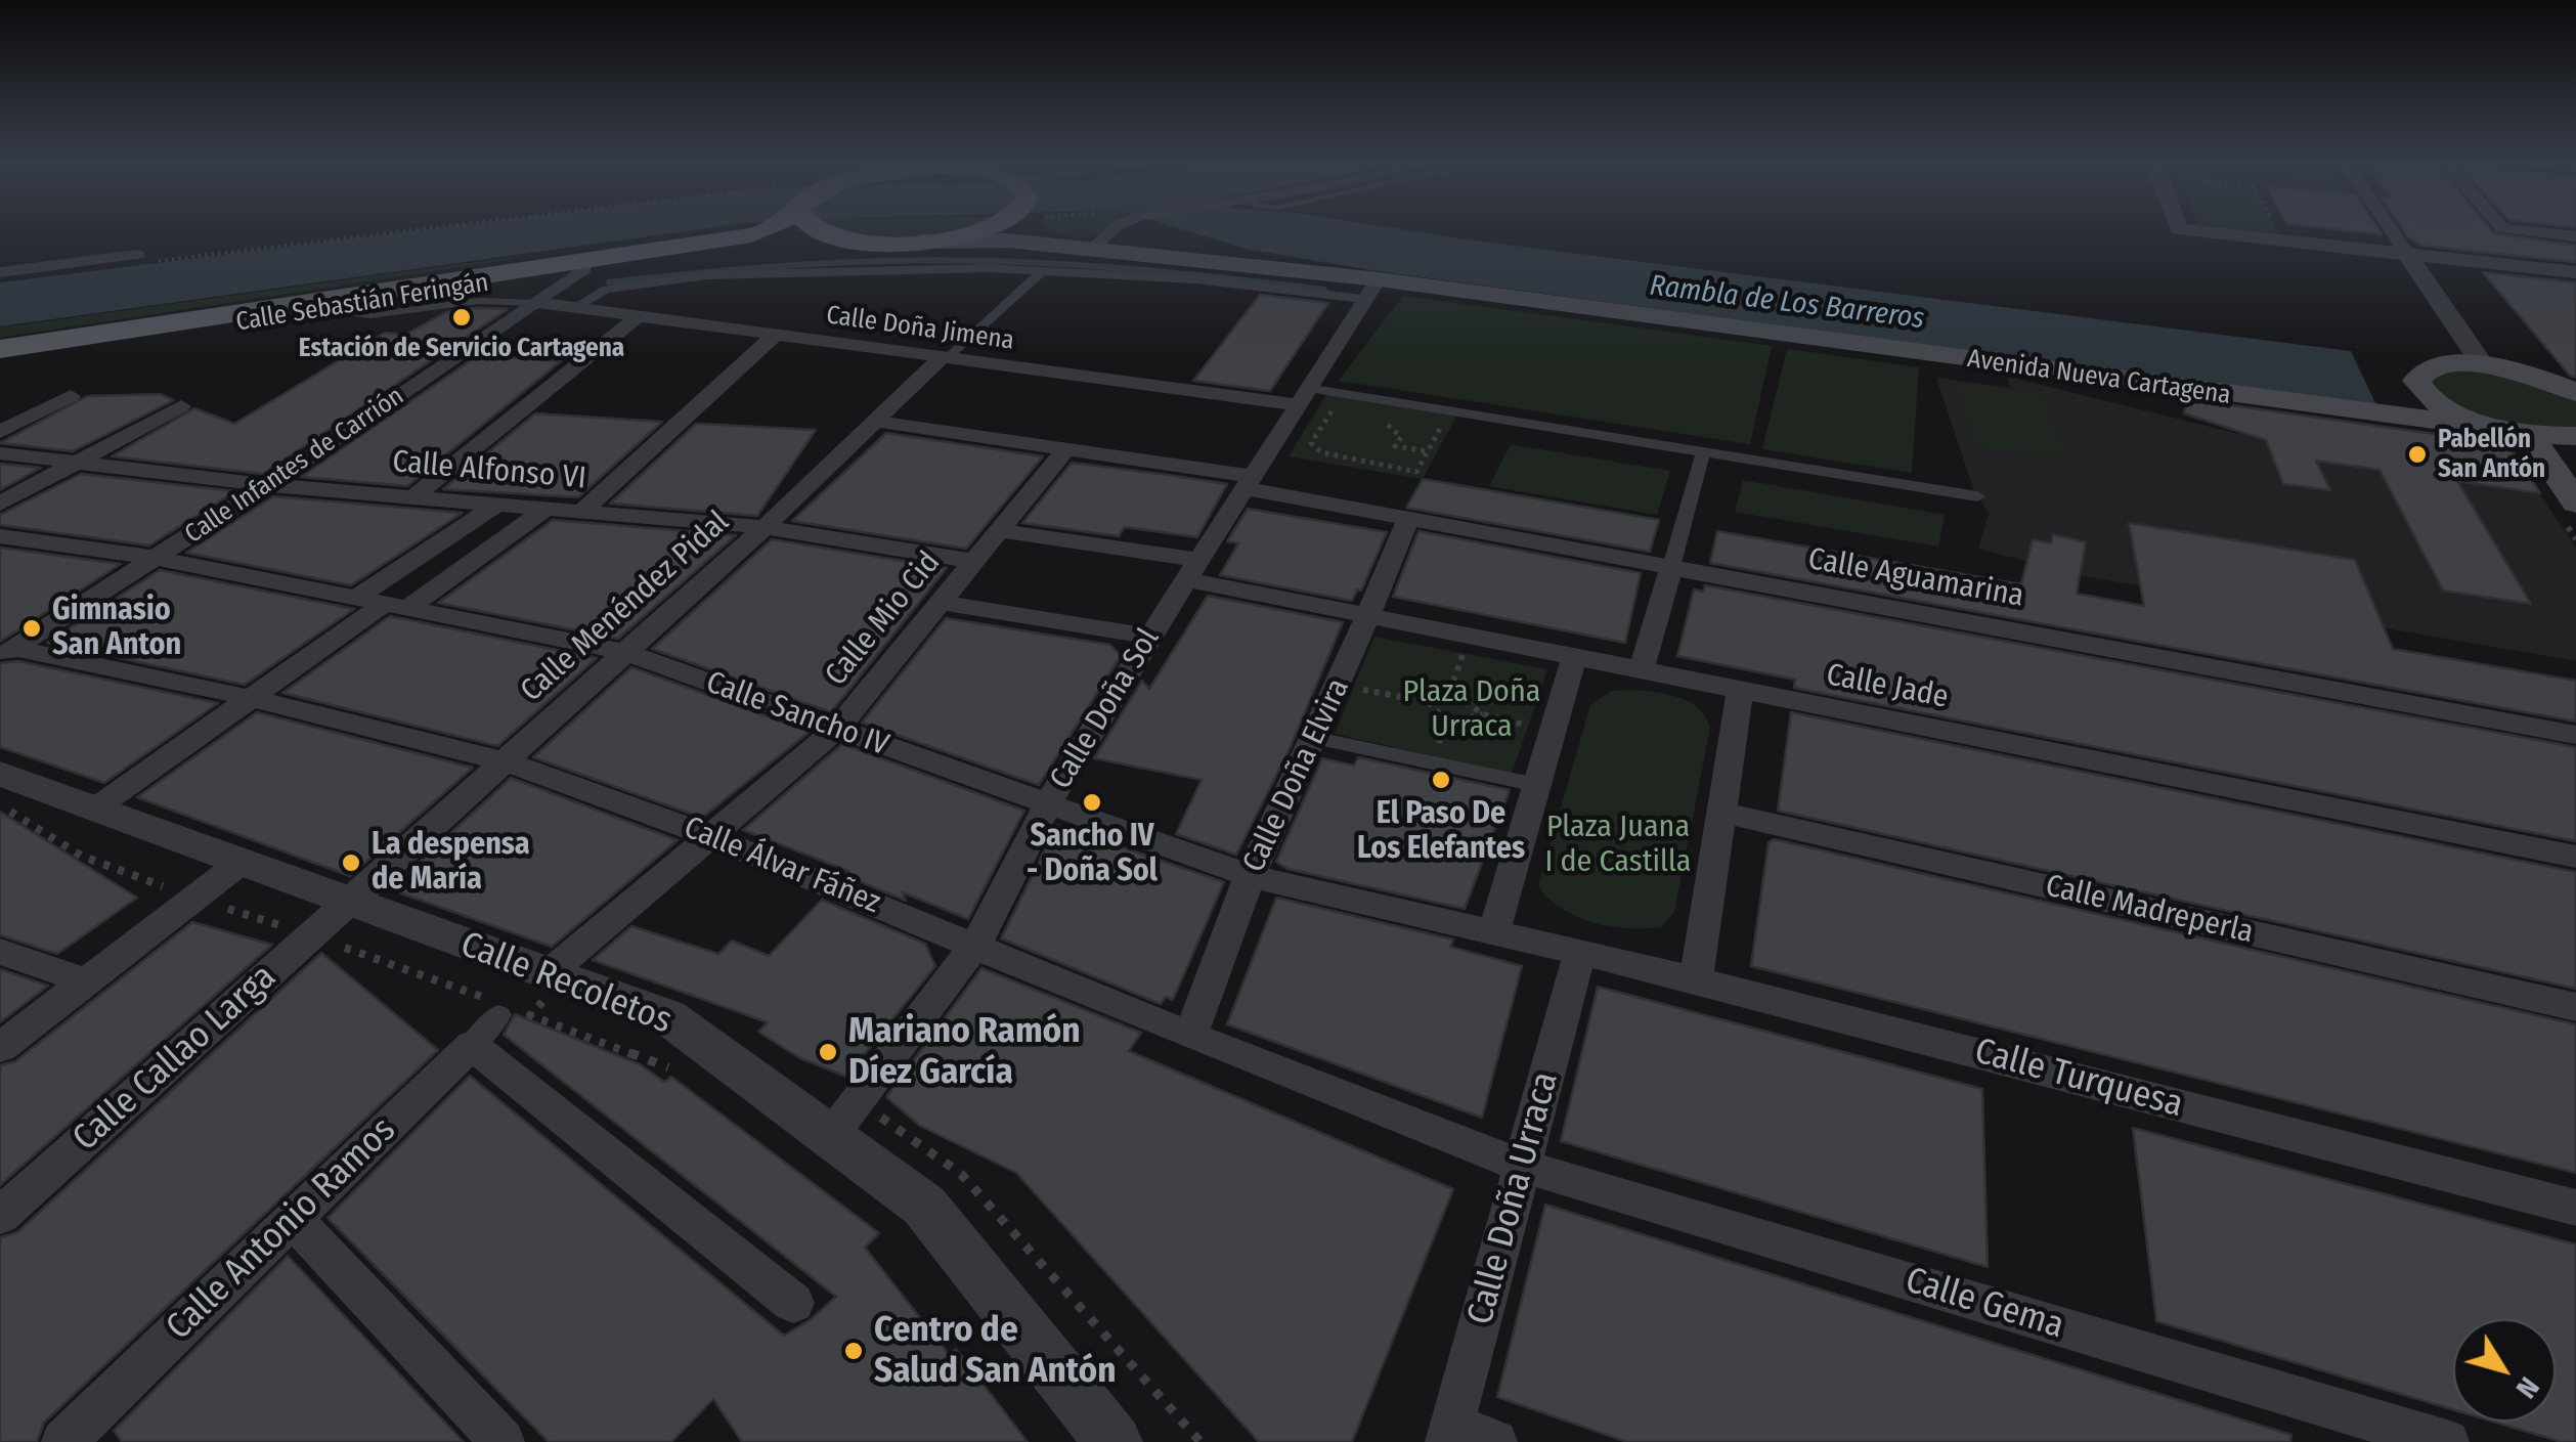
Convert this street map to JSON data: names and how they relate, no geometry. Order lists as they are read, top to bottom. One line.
{"streets":{"main road":["Calle Sebastián Feringán","Avenida Nueva Cartagena"],"street":["Calle Doña Jimena","Calle Infantes de Carrión","Calle Alfonso VI","Calle Aguamarina","Calle Menéndez Pidal","Calle Mio Cid","Calle Jade","Calle Doña Sol","Calle Sancho IV","Calle Doña Elvira","Calle Álvar Fáñez","Calle Madreperla","Calle Recoletos","Calle Callao Larga","Calle Turquesa","Calle Doña Urraca","Calle Antonio Ramos","Calle Gema"]},"crossings":[["Calle Sebastián Feringán","Avenida Nueva Cartagena"],["Calle Sebastián Feringán","Calle Infantes de Carrión"],["Calle Doña Jimena","Calle Infantes de Carrión"],["Calle Doña Jimena","Calle Menéndez Pidal"],["Calle Doña Jimena","Calle Doña Sol"],["Avenida Nueva Cartagena","Calle Doña Sol"],["Calle Infantes de Carrión","Calle Alfonso VI"],["Calle Infantes de Carrión","Calle Sancho IV"],["Calle Infantes de Carrión","Calle Álvar Fáñez"],["Calle Alfonso VI","Calle Menéndez Pidal"],["Calle Alfonso VI","Calle Mio Cid"],["Calle Aguamarina","Calle Menéndez Pidal"],["Calle Aguamarina","Calle Mio Cid"],["Calle Aguamarina","Calle Doña Sol"],["Calle Aguamarina","Calle Doña Elvira"],["Calle Menéndez Pidal","Calle Sancho IV"],["Calle Menéndez Pidal","Calle Álvar Fáñez"],["Calle Menéndez Pidal","Calle Recoletos"],["Calle Menéndez Pidal","Calle Callao Larga"],["Calle Mio Cid","Calle Jade"],["Calle Mio Cid","Calle Sancho IV"],["Calle Mio Cid","Calle Álvar Fáñez"],["Calle Mio Cid","Calle Recoletos"],["Calle Jade","Calle Doña Sol"],["Calle Jade","Calle Doña Elvira"],["Calle Doña Sol","Calle Sancho IV"],["Calle Doña Sol","Calle Álvar Fáñez"],["Calle Doña Sol","Calle Recoletos"],["Calle Sancho IV","Calle Doña Elvira"],["Calle Sancho IV","Calle Turquesa"],["Calle Sancho IV","Calle Doña Urraca"],["Calle Doña Elvira","Calle Álvar Fáñez"],["Calle Álvar Fáñez","Calle Doña Urraca"],["Calle Álvar Fáñez","Calle Gema"],["Calle Recoletos","Calle Callao Larga"],["Calle Turquesa","Calle Doña Urraca"],["Calle Doña Urraca","Calle Gema"]],"water":["Rambla de Los Barreros"],"parks":["Plaza Doña Urraca","Plaza Juana I de Castilla"],"places":["Estación de Servicio Cartagena","Pabellón San Antón","Gimnasio San Anton","El Paso De Los Elefantes","Sancho IV - Doña Sol","La despensa de María","Mariano Ramón Díez García","Centro de Salud San Antón"],"north":"bottom right"}
